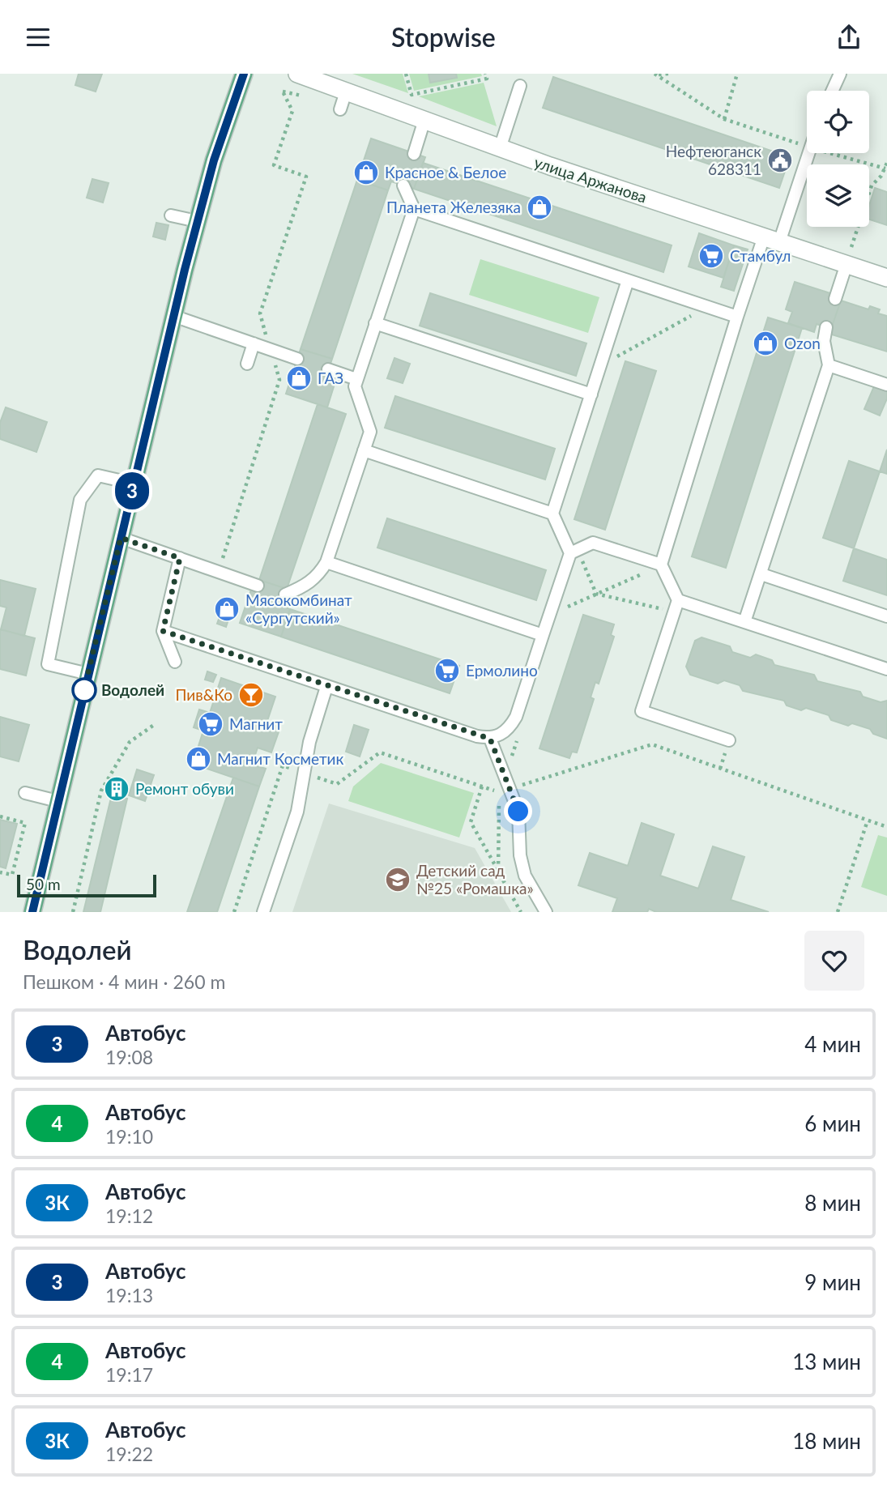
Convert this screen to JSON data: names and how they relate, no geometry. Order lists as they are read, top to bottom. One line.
{"streets":{"street":["улица Аржанова"]},"places":{"public building":["Нефтеюганск 628311"],"shop":["Красное & Белое","Планета Железяка","Ozon","ГАЗ","Мясокомбинат «Сургутский»","Магнит Косметик"],"supermarket":["Стамбул","Ермолино","Магнит"],"other":["Водолей"],"bar":["Пив&Ко"],"building":["Ремонт обуви"],"school or university":["Детский сад №25 «Ромашка»"]},"lines":["bus line 3"],"scale_bar":"50 m","page":{"header":"Stopwise","on_map":"3","scale":"50 m","heading":["Водолей","Пешком · 4 мин · 260 m"],"list":[{"mark":"3","name":"Автобус","note":"19:08","value":"4 мин"},{"mark":"4","name":"Автобус","note":"19:10","value":"6 мин"},{"mark":"3К","name":"Автобус","note":"19:12","value":"8 мин"},{"mark":"3","name":"Автобус","note":"19:13","value":"9 мин"},{"mark":"4","name":"Автобус","note":"19:17","value":"13 мин"},{"mark":"3К","name":"Автобус","note":"19:22","value":"18 мин"}]}}
